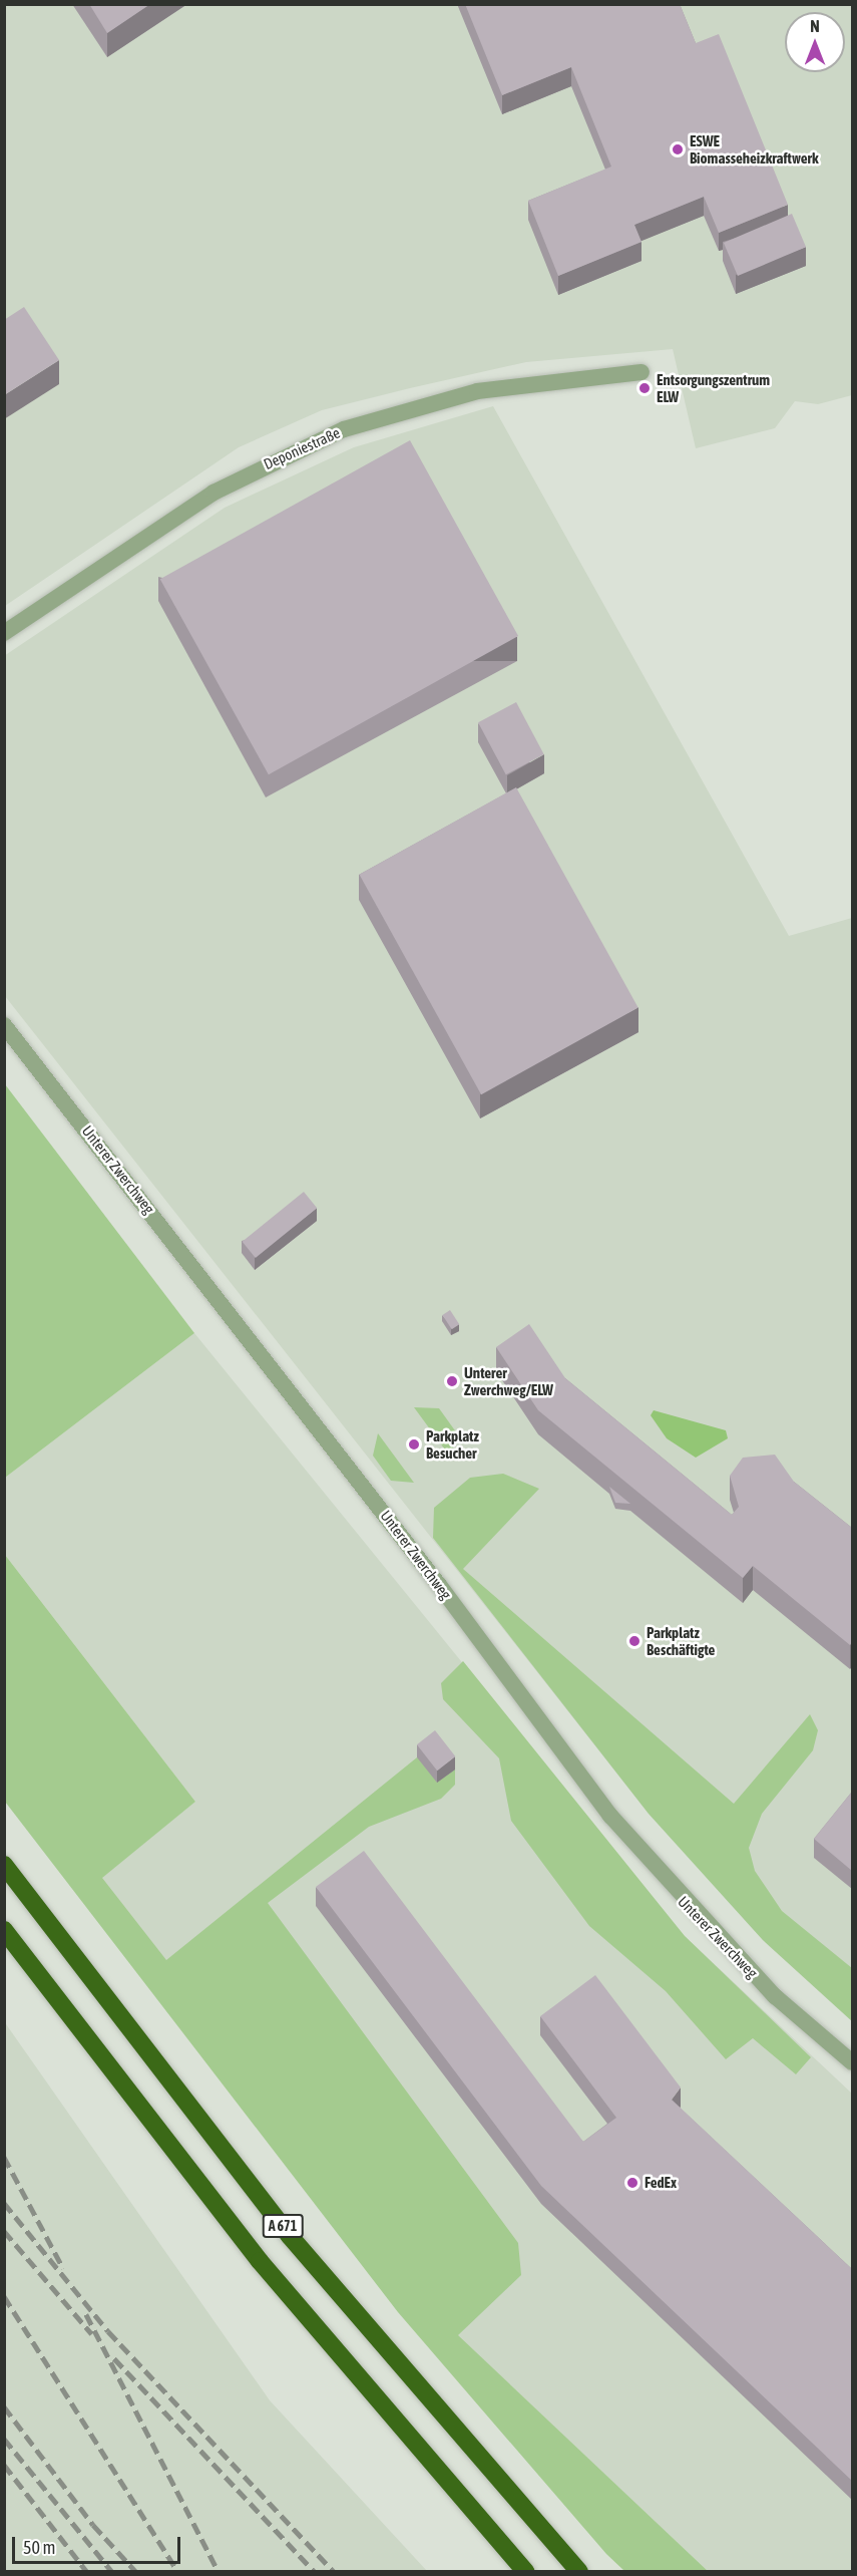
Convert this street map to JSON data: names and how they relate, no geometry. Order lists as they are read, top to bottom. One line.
{"streets":{"highway":["A 671"],"street":["Deponiestraße","Unterer Zwerchweg"]},"places":["ESWE Biomasseheizkraftwerk","Entsorgungszentrum ELW","Unterer Zwerchweg/ELW","Parkplatz Besucher","Parkplatz Beschäftigte","FedEx"],"scale_bar":"50 m","north":"top"}
